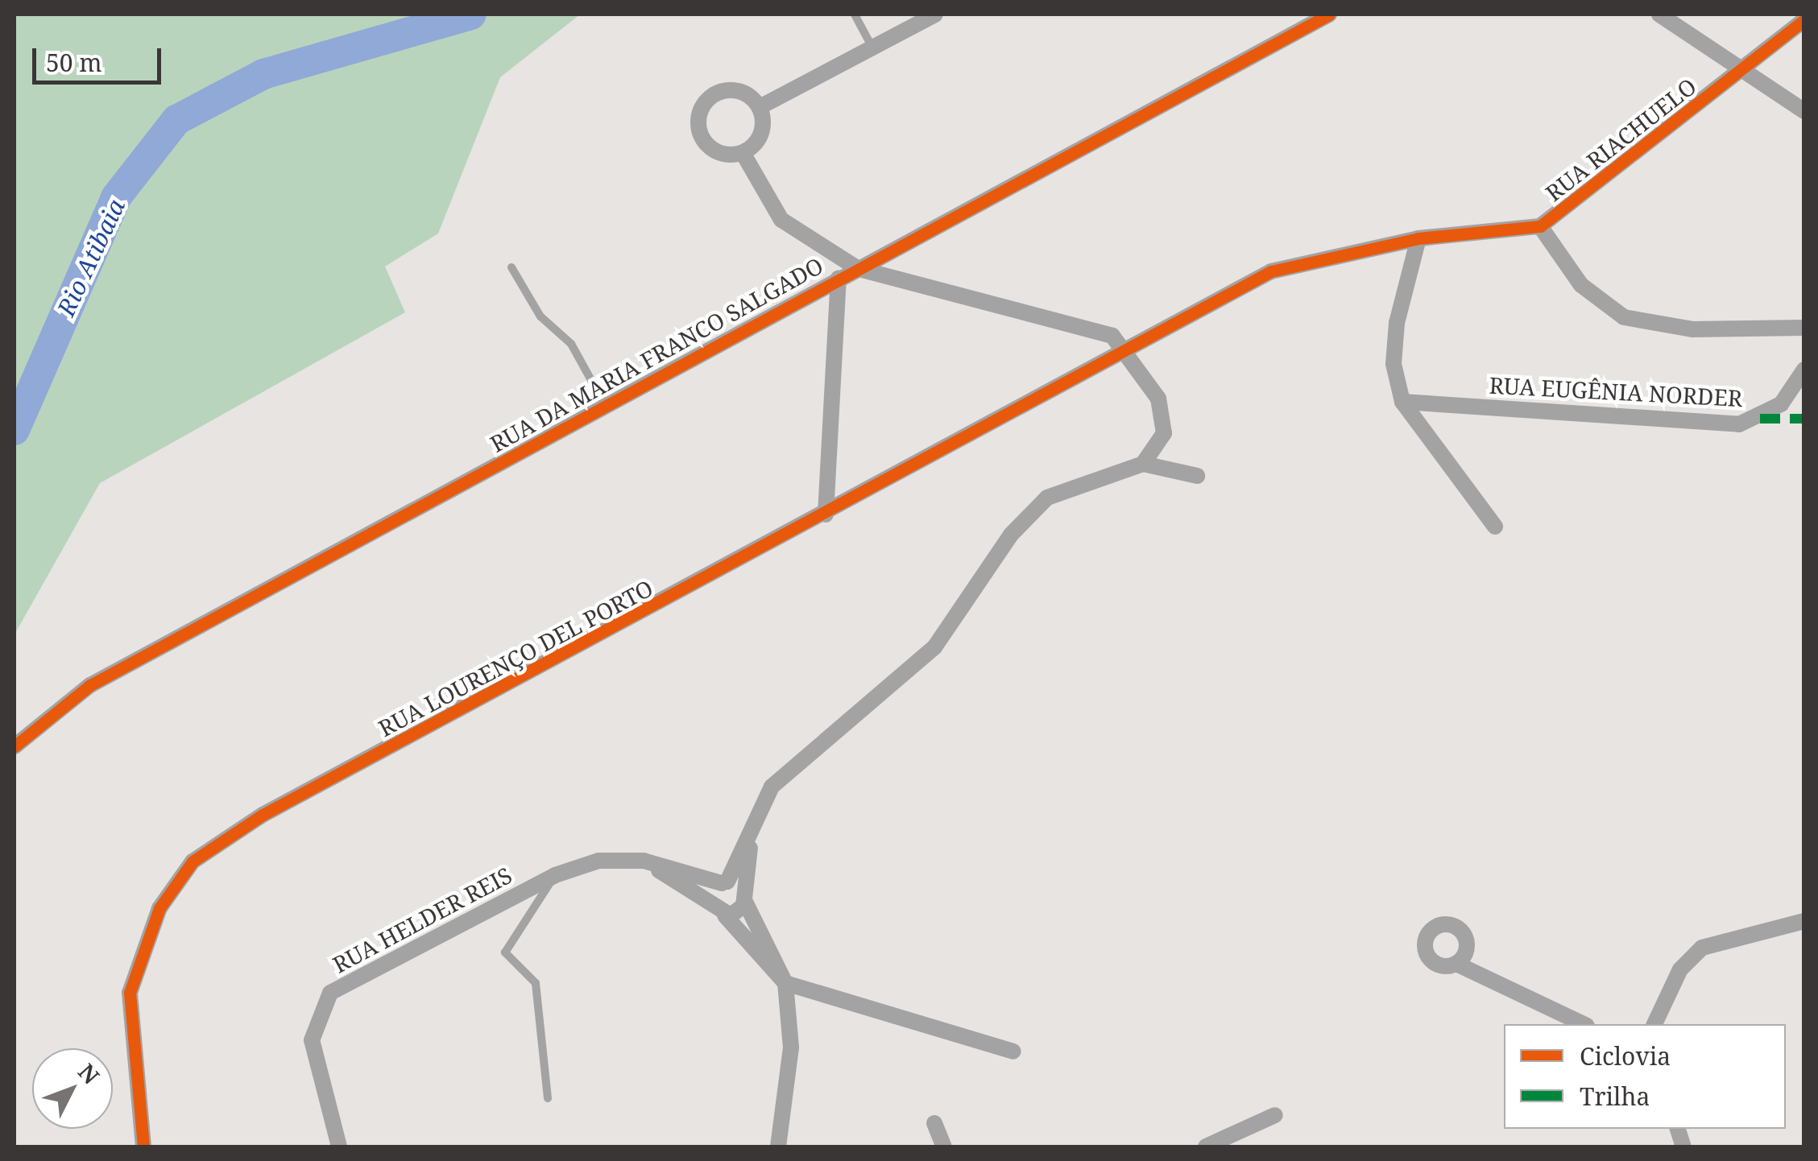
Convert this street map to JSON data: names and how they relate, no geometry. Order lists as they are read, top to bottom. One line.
{"streets":{"street":["RUA RIACHUELO","RUA DA MARIA FRANCO SALGADO","RUA EUGÊNIA NORDER","RUA LOURENÇO DEL PORTO","RUA HELDER REIS"]},"crossings":[["RUA RIACHUELO","RUA LOURENÇO DEL PORTO"]],"water":["Rio Atibaia"],"legend":["Ciclovia","Trilha"],"scale_bar":"50 m","north":"top right"}
